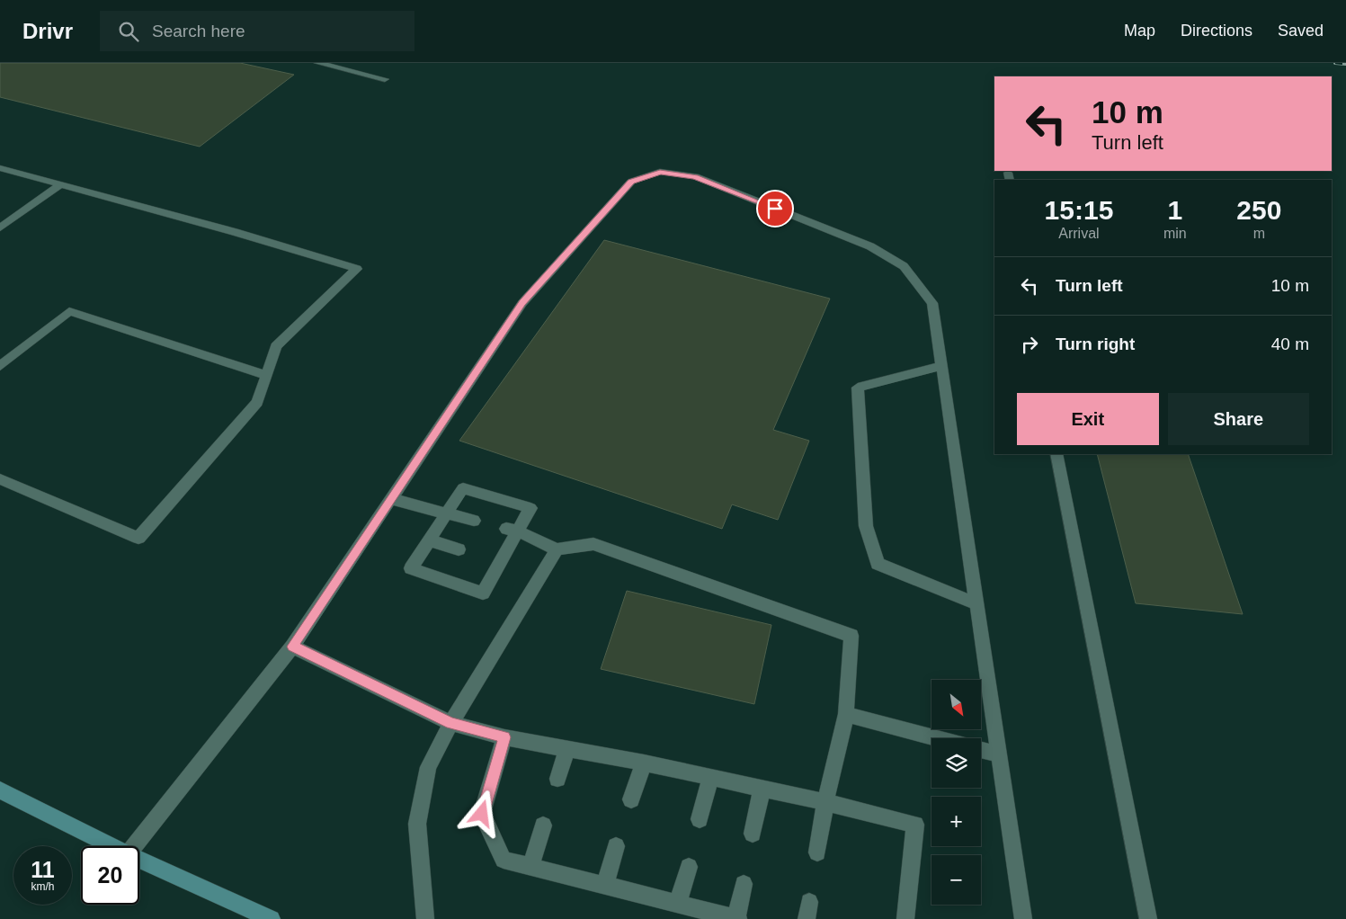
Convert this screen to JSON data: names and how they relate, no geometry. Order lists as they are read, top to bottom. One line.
{"north":"bottom right","page":{"header":"Drivr","search":"Search here","nav":["Map","Directions","Saved"],"turn":["10 m","Turn left"],"eta":["15:15","Arrival","1","min","250","m"],"list":[{"name":"Turn left","value":"10 m"},{"name":"Turn right","value":"40 m"}],"buttons":["Exit","Share"],"map_buttons":["+","−"],"speed":"11 km/h","limit":"20"}}
